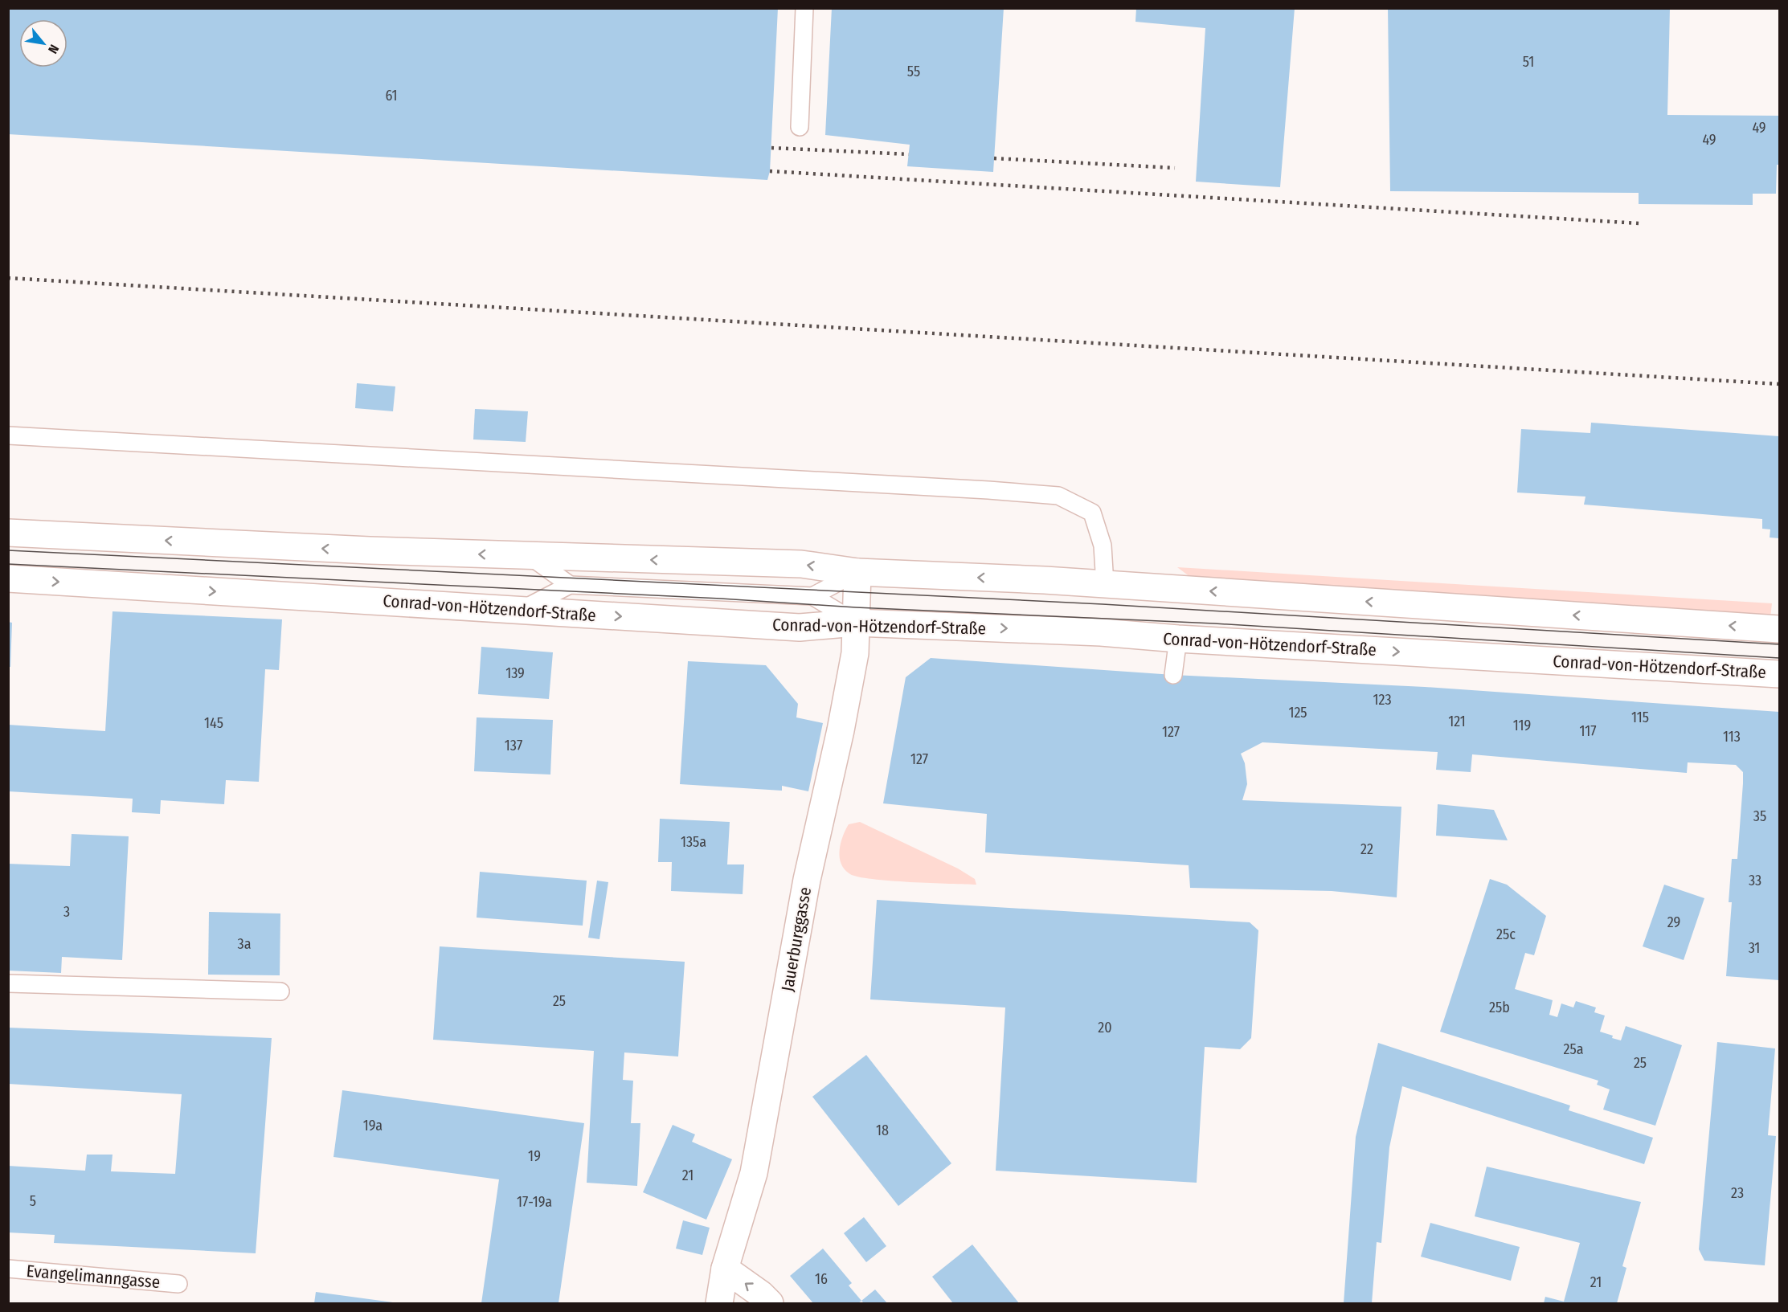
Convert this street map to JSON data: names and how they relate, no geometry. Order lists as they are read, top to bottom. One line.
{"streets":{"main road":["Conrad-von-Hötzendorf-Straße","Jauerburggasse"],"lane":["Evangelimanngasse"]},"crossings":[["Conrad-von-Hötzendorf-Straße","Jauerburggasse"]],"house_numbers":["51","55","61","49","49","139","123","125","115","121","145","119","117","127","113","137","127","35","135a","22","33","3","29","25c","3a","31","25","25b","20","25a","25","19a","18","19","21","23","5","17-19a","16","21"],"north":"bottom right"}
